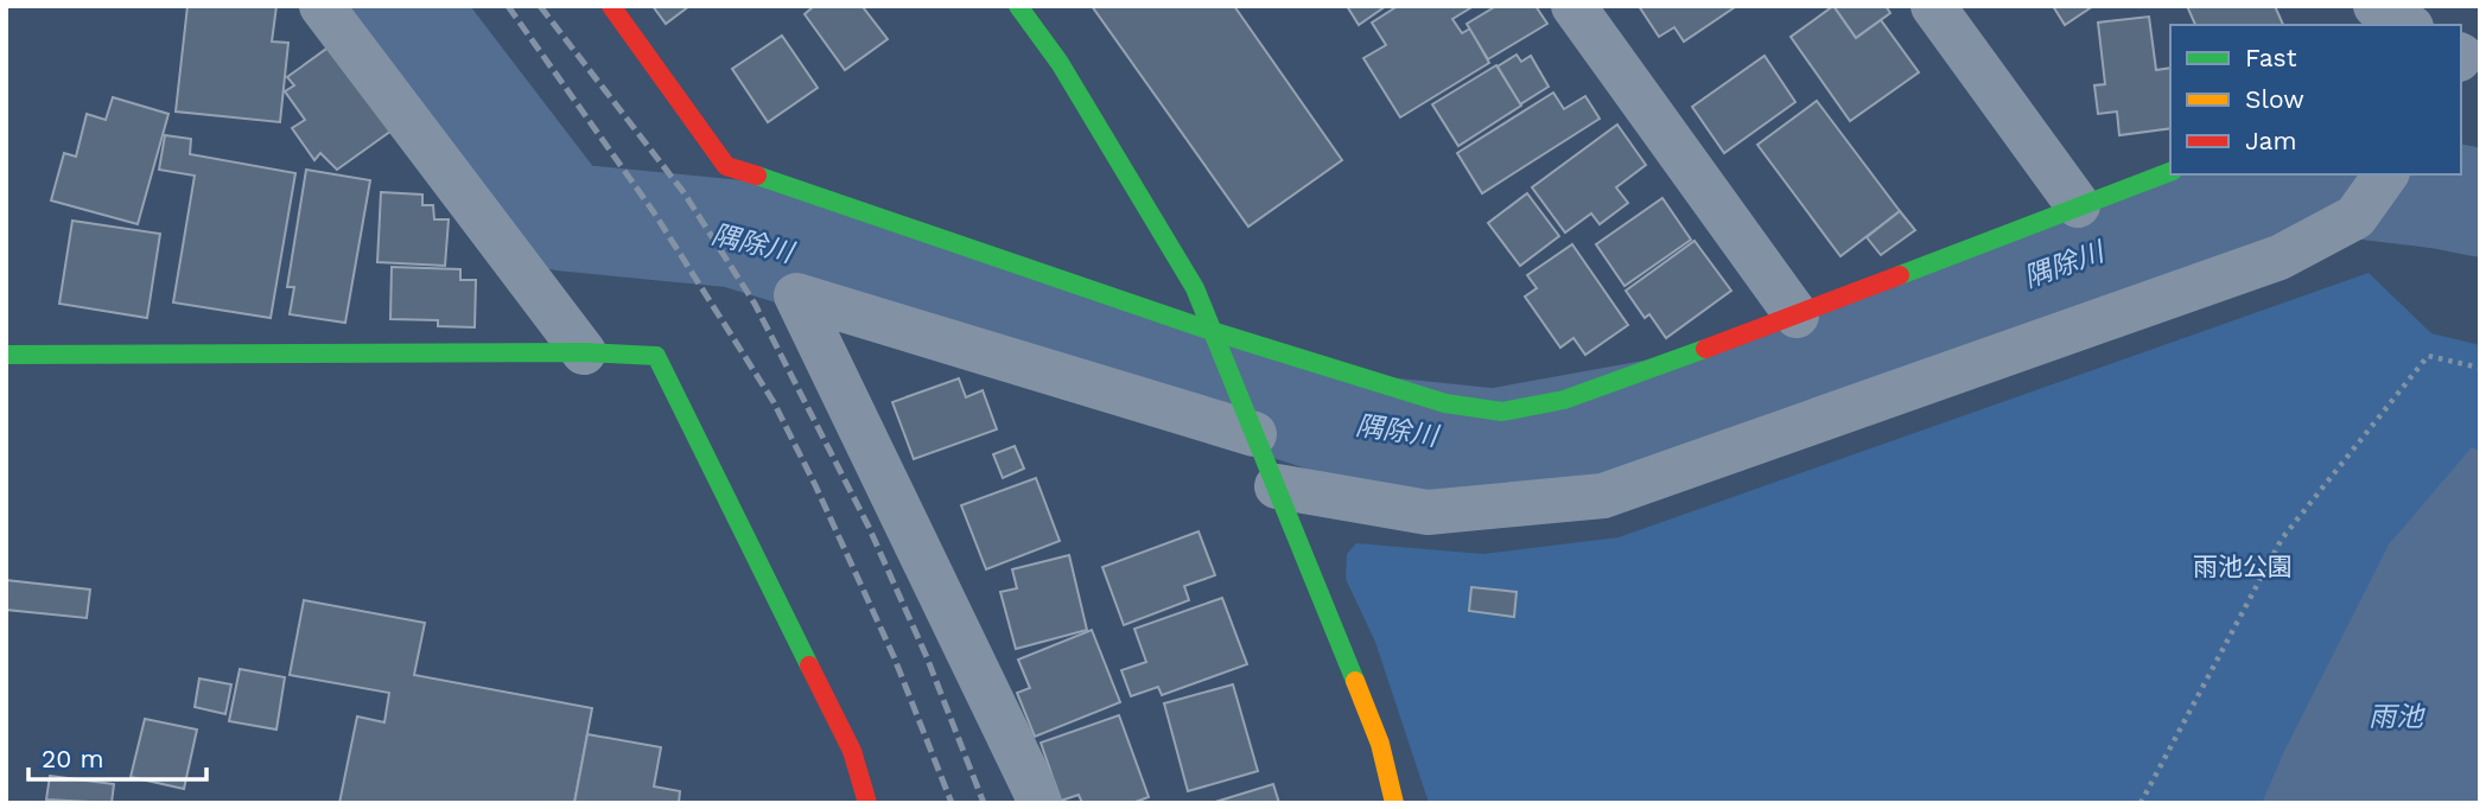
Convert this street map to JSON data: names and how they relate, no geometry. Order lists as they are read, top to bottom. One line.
{"water":["隅除川","雨池"],"parks":["雨池公園"],"legend":["Fast","Slow","Jam"],"scale_bar":"20 m"}
